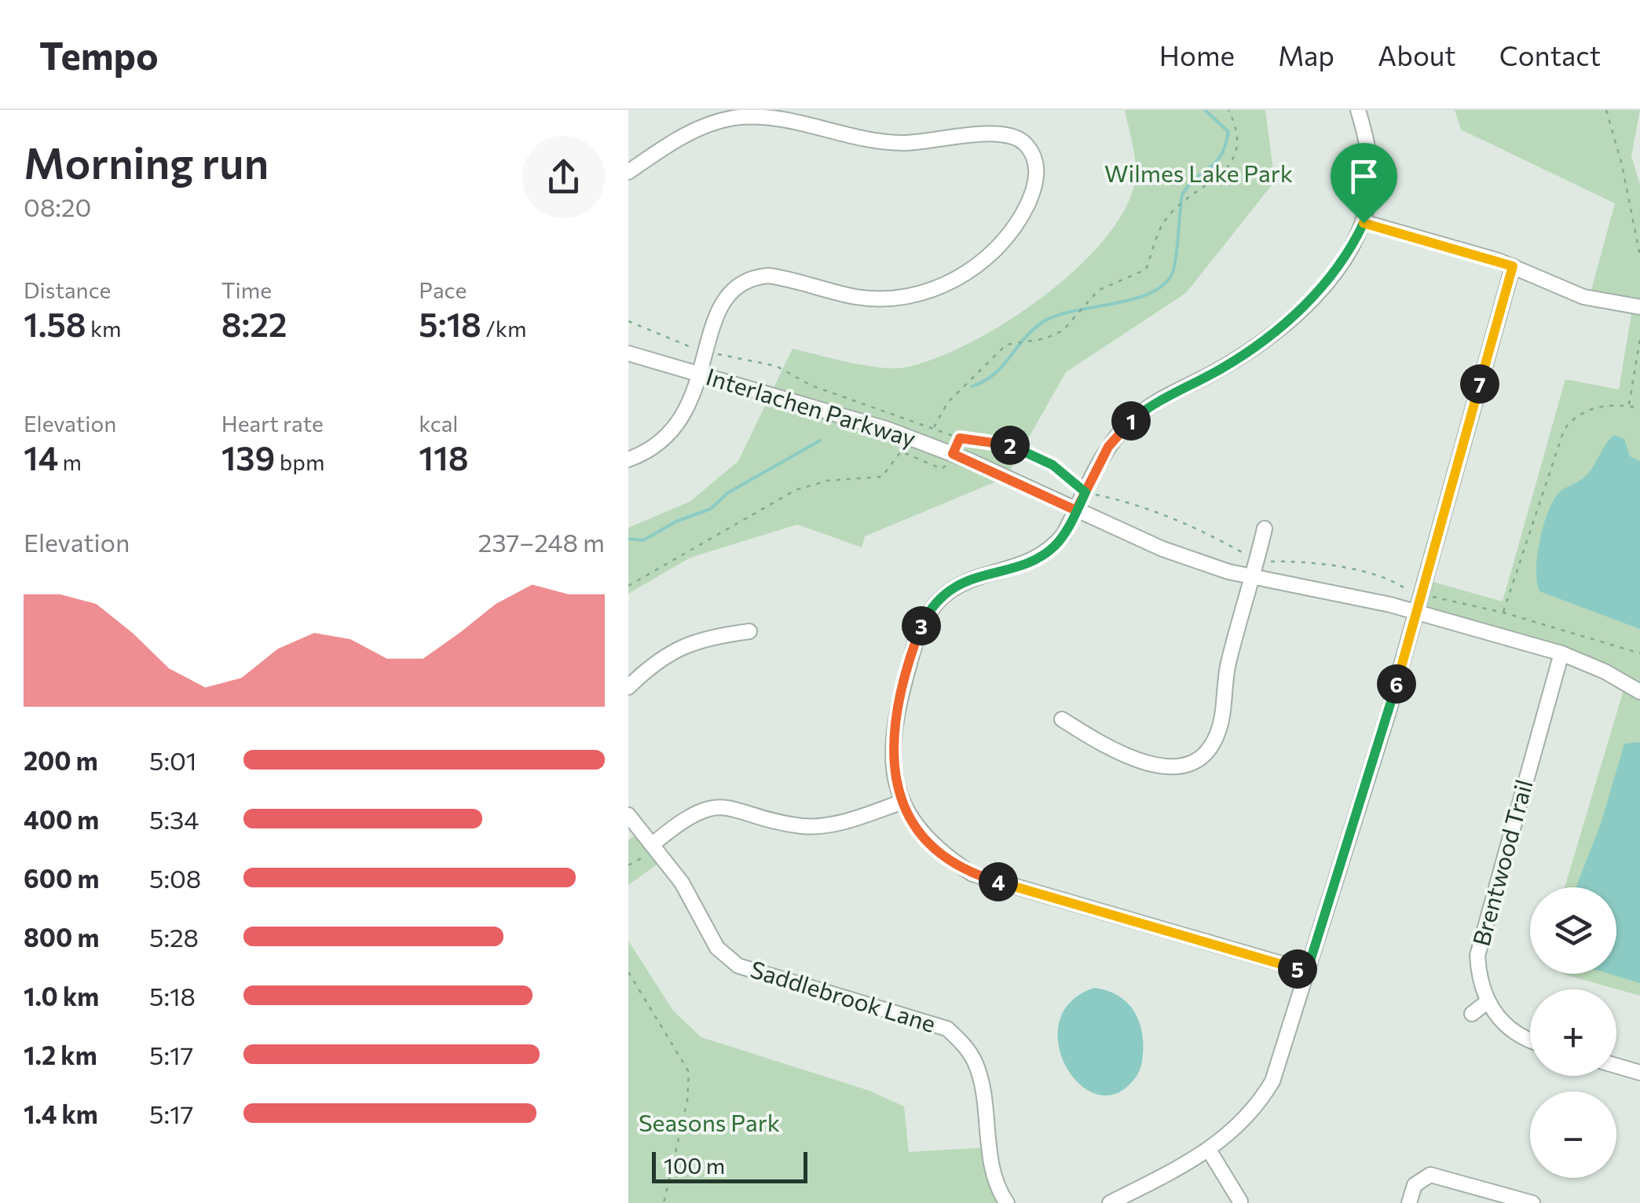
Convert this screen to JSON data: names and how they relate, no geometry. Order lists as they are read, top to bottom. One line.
{"streets":{"street":["Interlachen Parkway","Brentwood Trail","Saddlebrook Lane"]},"crossings":[["Interlachen Parkway","Brentwood Trail"]],"parks":["Wilmes Lake Park","Seasons Park"],"scale_bar":"100 m","page":{"header":"Tempo","nav":["Home","Map","About","Contact"],"heading":["Morning run","08:20"],"stats":[["Distance","1.58 km"],["Time","8:22"],["Pace","5:18 /km"],["Elevation","14 m"],["Heart rate","139 bpm"],["kcal","118"]],"pins":["7","1","2","3","6","4","5"],"chart":["Elevation","237–248 m"],"list":[{"name":"200 m","note":"5:01"},{"name":"400 m","note":"5:34"},{"name":"600 m","note":"5:08"},{"name":"800 m","note":"5:28"},{"name":"1.0 km","note":"5:18"},{"name":"1.2 km","note":"5:17"},{"name":"1.4 km","note":"5:17"}],"map_buttons":["+","−"],"scale":"100 m"}}
